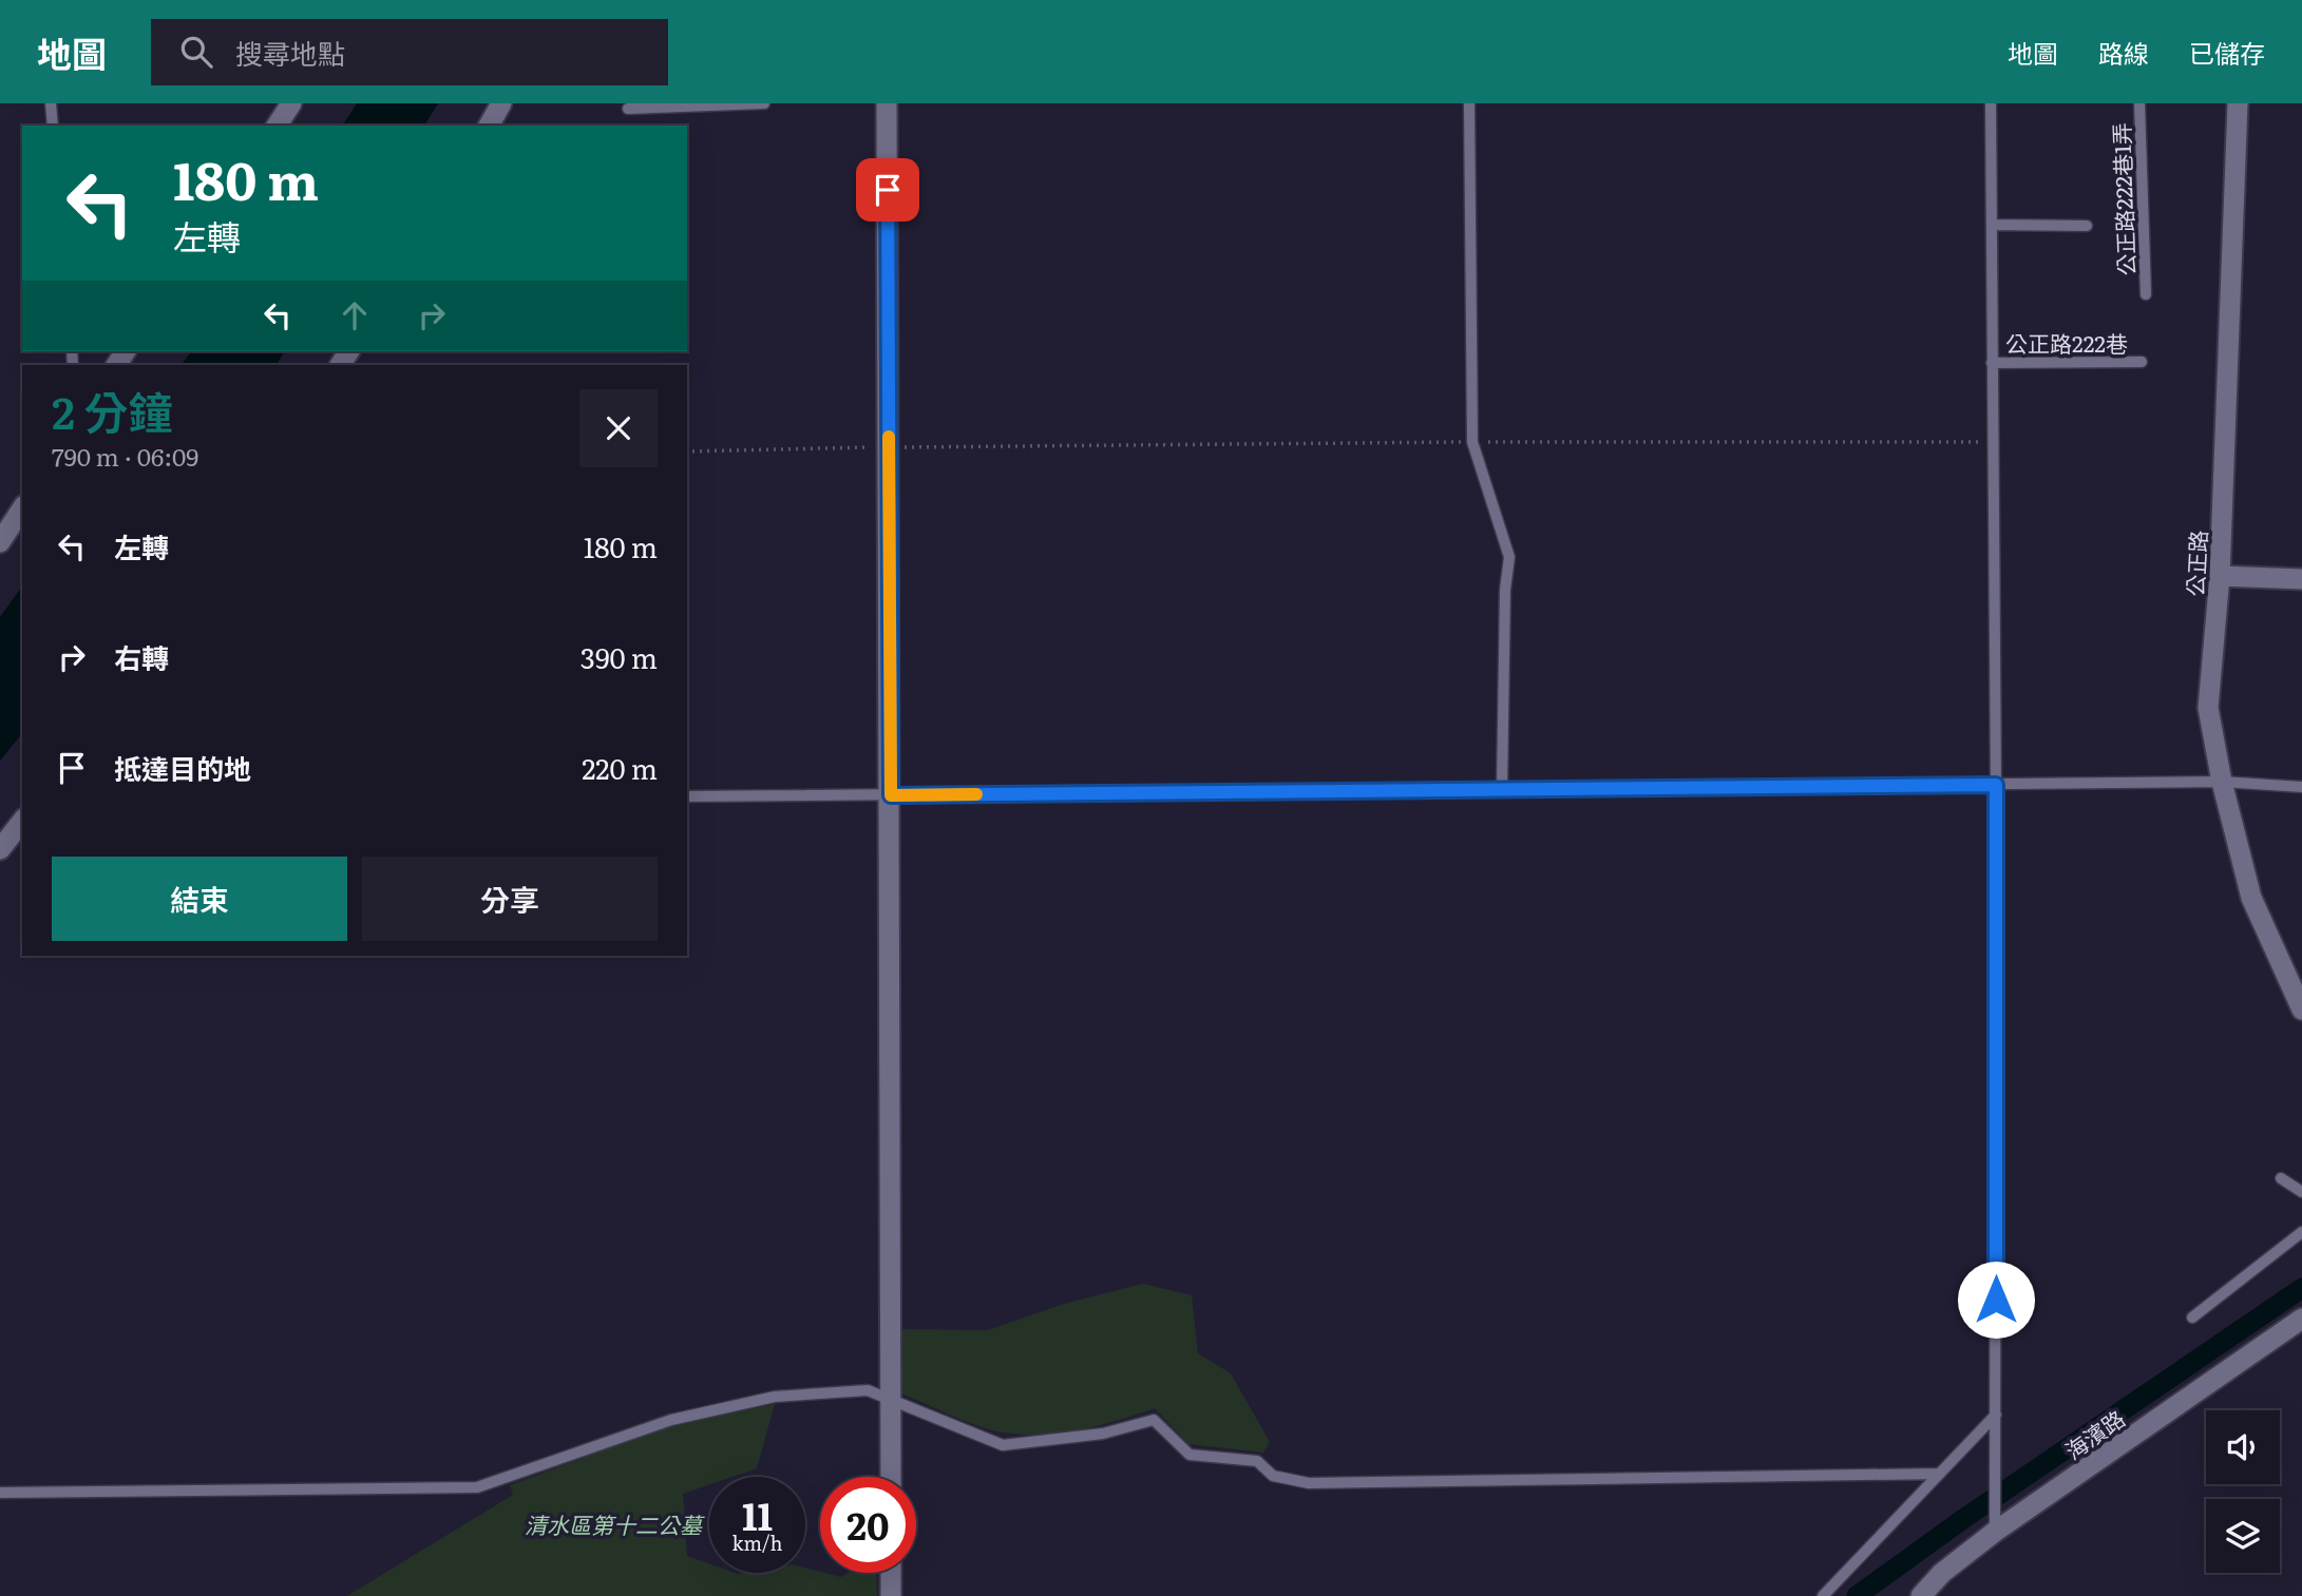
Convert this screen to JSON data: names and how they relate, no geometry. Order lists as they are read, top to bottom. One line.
{"streets":{"street":["公正路","海濱路"],"lane":["公正路222巷1弄","公正路222巷"]},"crossings":[["公正路222巷","海濱路"]],"parks":["清水區第十二公墓"],"page":{"header":"地圖","search":"搜尋地點","nav":["地圖","路線","已儲存"],"turn":["180 m","左轉"],"heading":["2 分鐘","790 m · 06:09"],"list":[{"name":"左轉","value":"180 m"},{"name":"右轉","value":"390 m"},{"name":"抵達目的地","value":"220 m"}],"buttons":["結束","分享"],"speed":"11 km/h","limit":"20"}}
